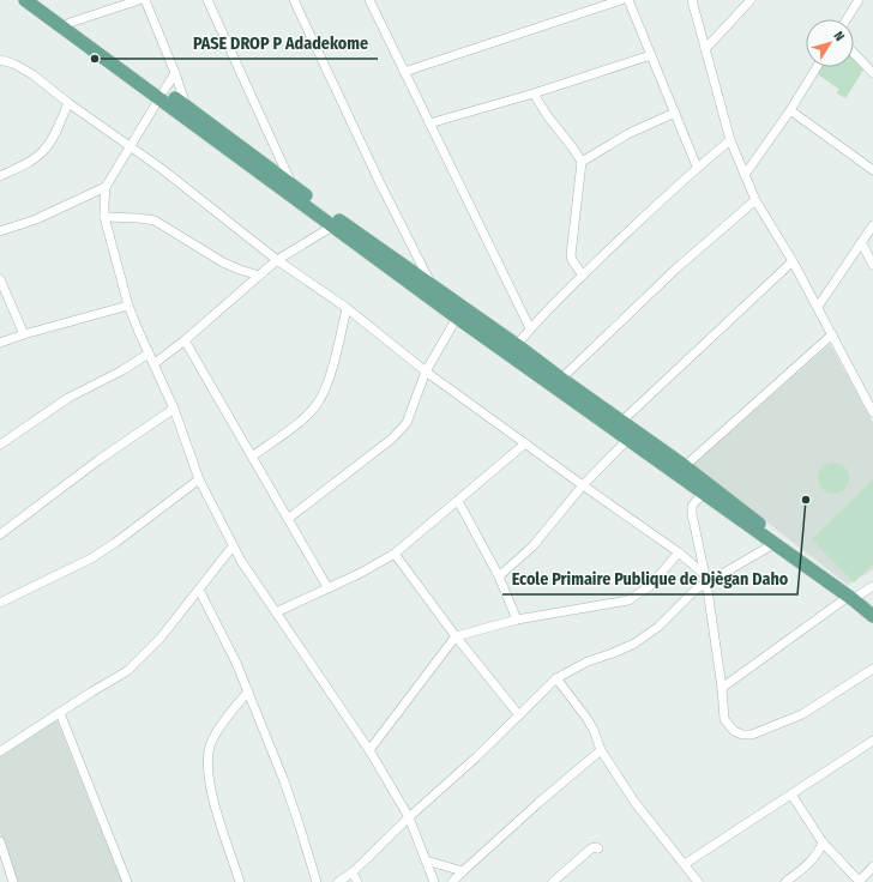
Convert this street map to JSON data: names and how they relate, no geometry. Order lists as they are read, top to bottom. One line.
{"places":["PASE DROP P Adadekome","Ecole Primaire Publique de Djègan Daho"],"north":"top right"}
